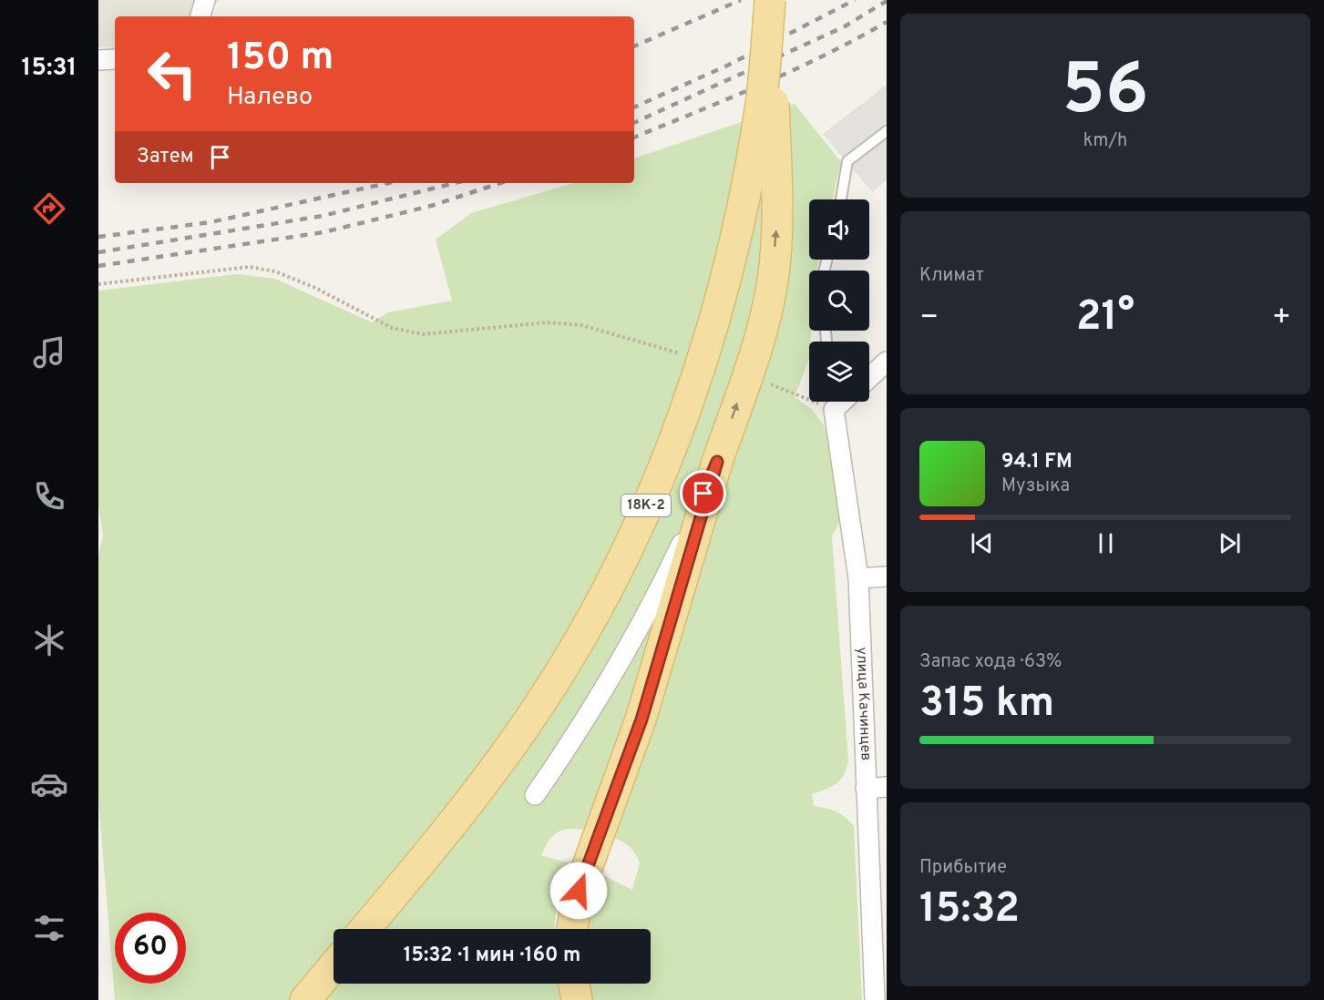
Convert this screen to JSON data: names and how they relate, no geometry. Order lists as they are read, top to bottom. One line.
{"streets":{"main road":["18К-2"],"street":["улица Качинцев"]},"page":{"tabs":"15:31","tile":[["56","km/h"],"Климат",["Запас хода · 63%","315 km"],["Прибытие","15:32"]],"turn":["150 m","Налево"],"then":"Затем","heat":["−","21°","+"],"song":["94.1 FM","Музыка"],"limit":"60","trip":"15:32 · 1 мин · 160 m"}}
